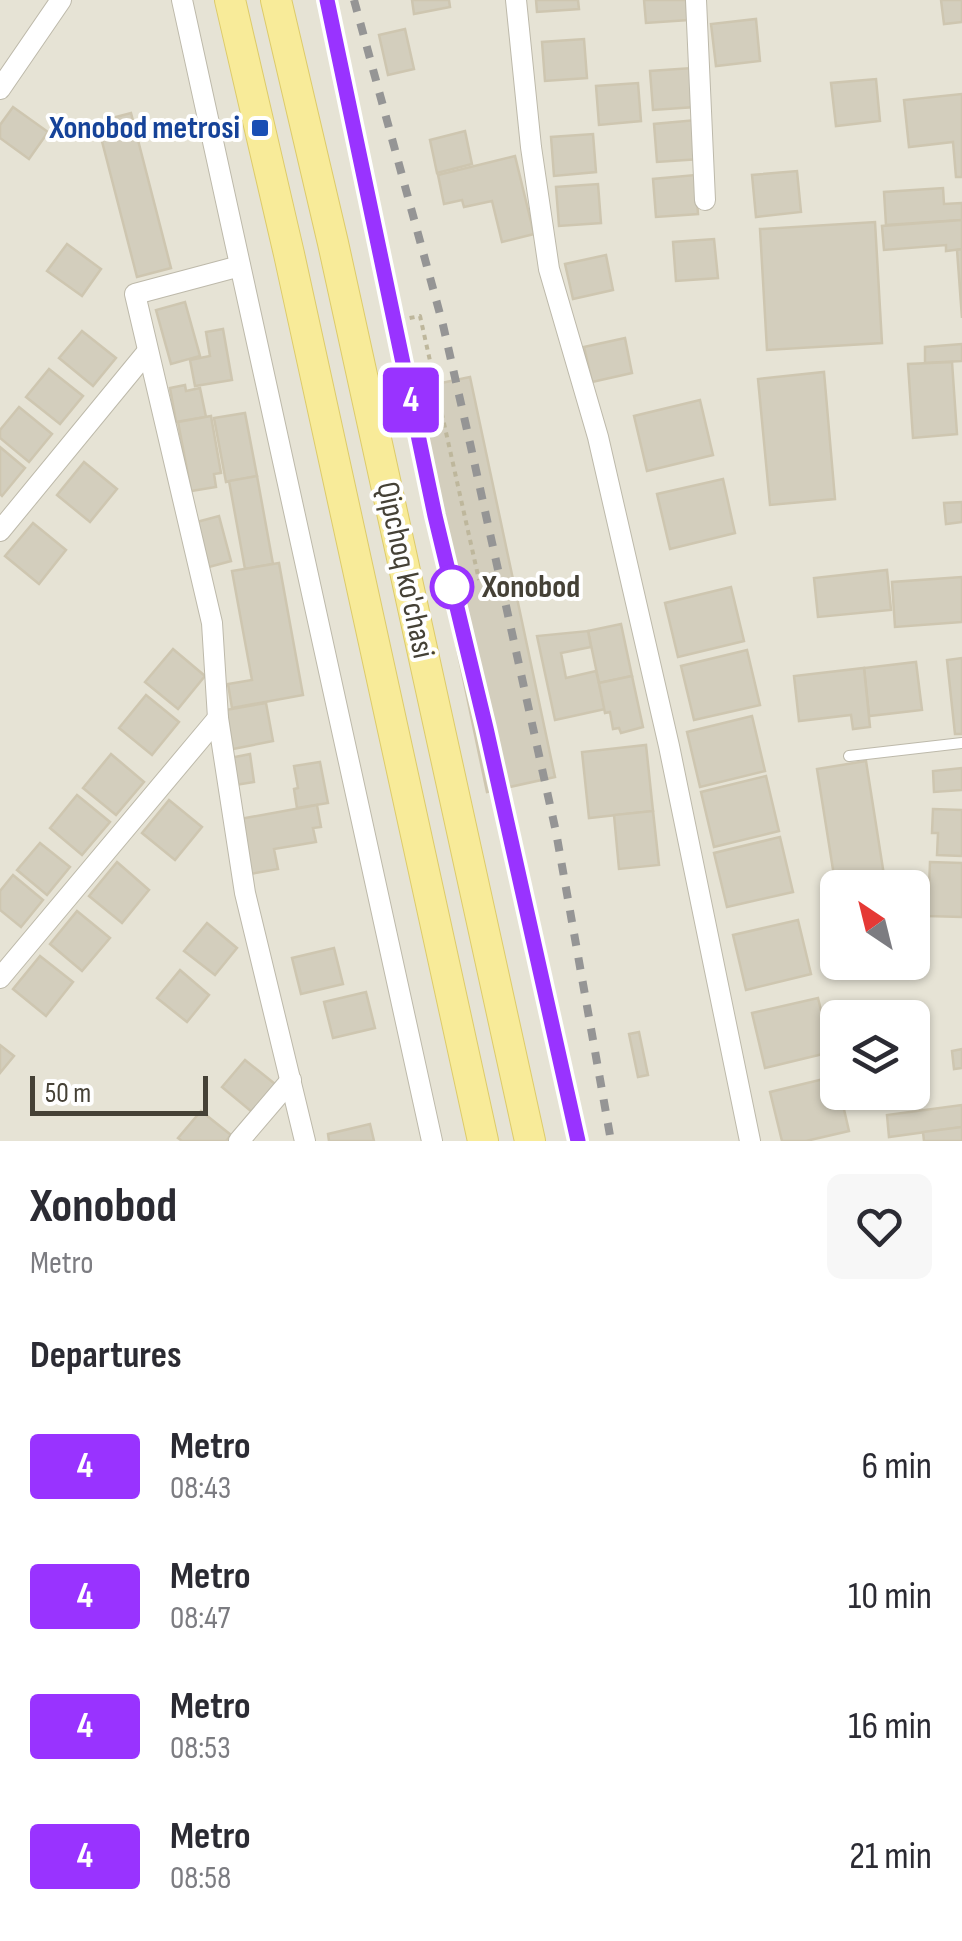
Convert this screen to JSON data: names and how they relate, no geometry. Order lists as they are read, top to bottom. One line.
{"streets":{"main road":["Qipchoq ko'chasi"]},"places":{"transit":["Xonobod metrosi"],"other":["Xonobod"]},"lines":["metro line 4"],"scale_bar":"50 m","north":"top left","page":{"on_map":"4","scale":"50 m","heading":[["Xonobod","Metro"],"Departures"],"list":[{"mark":"4","name":"Metro","note":"08:43","value":"6 min"},{"mark":"4","name":"Metro","note":"08:47","value":"10 min"},{"mark":"4","name":"Metro","note":"08:53","value":"16 min"},{"mark":"4","name":"Metro","note":"08:58","value":"21 min"}]}}
